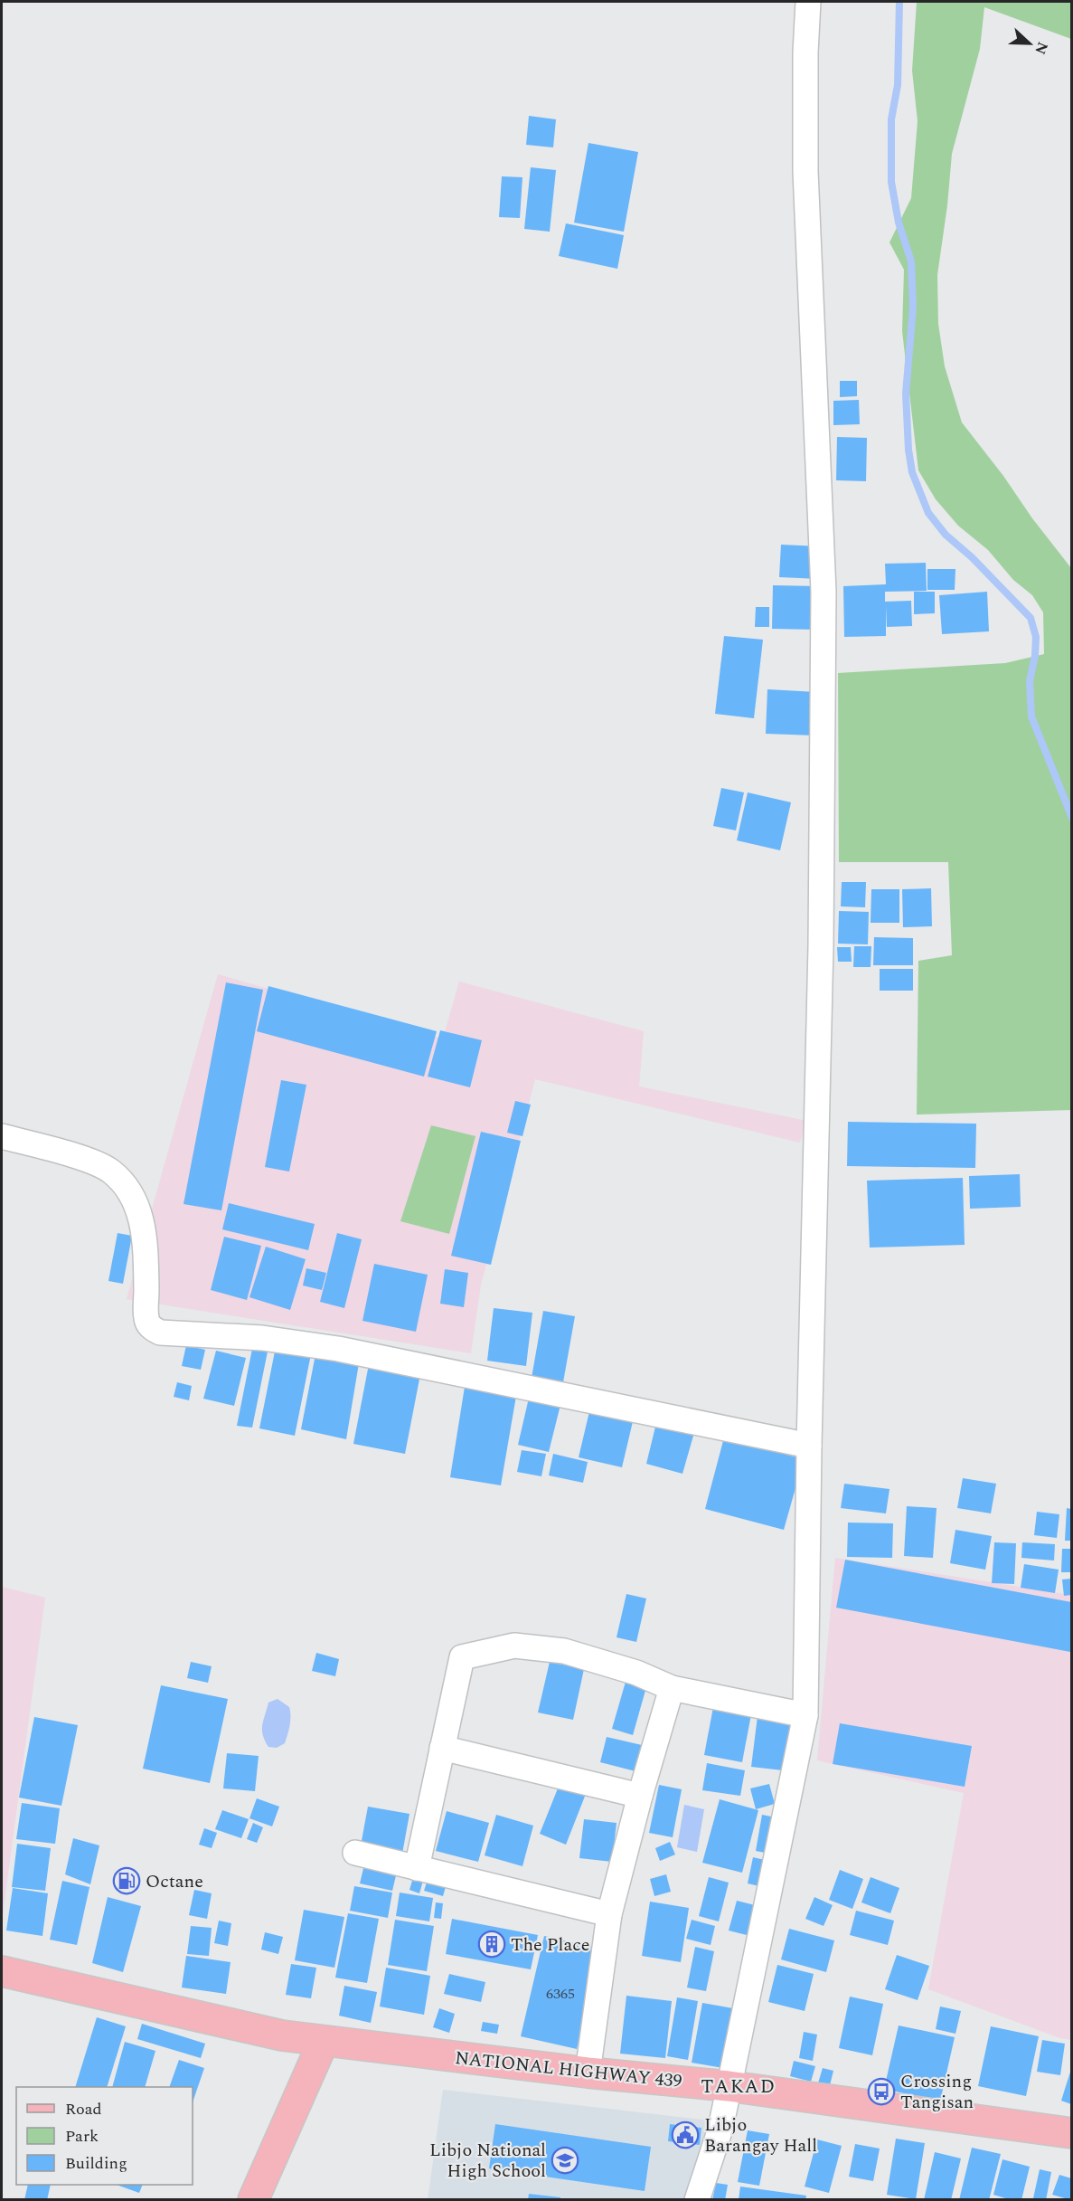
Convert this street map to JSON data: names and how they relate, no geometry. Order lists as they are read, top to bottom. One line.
{"streets":{"main road":["NATIONAL HIGHWAY 439"]},"districts":["TAKAD"],"places":{"fuel station":["Octane"],"building":["The Place"],"bus stop":["Crossing Tangisan"],"public building":["Libjo Barangay Hall"],"school or university":["Libjo National High School"]},"house_numbers":["6365"],"legend":["Road","Park","Building"],"north":"right"}
